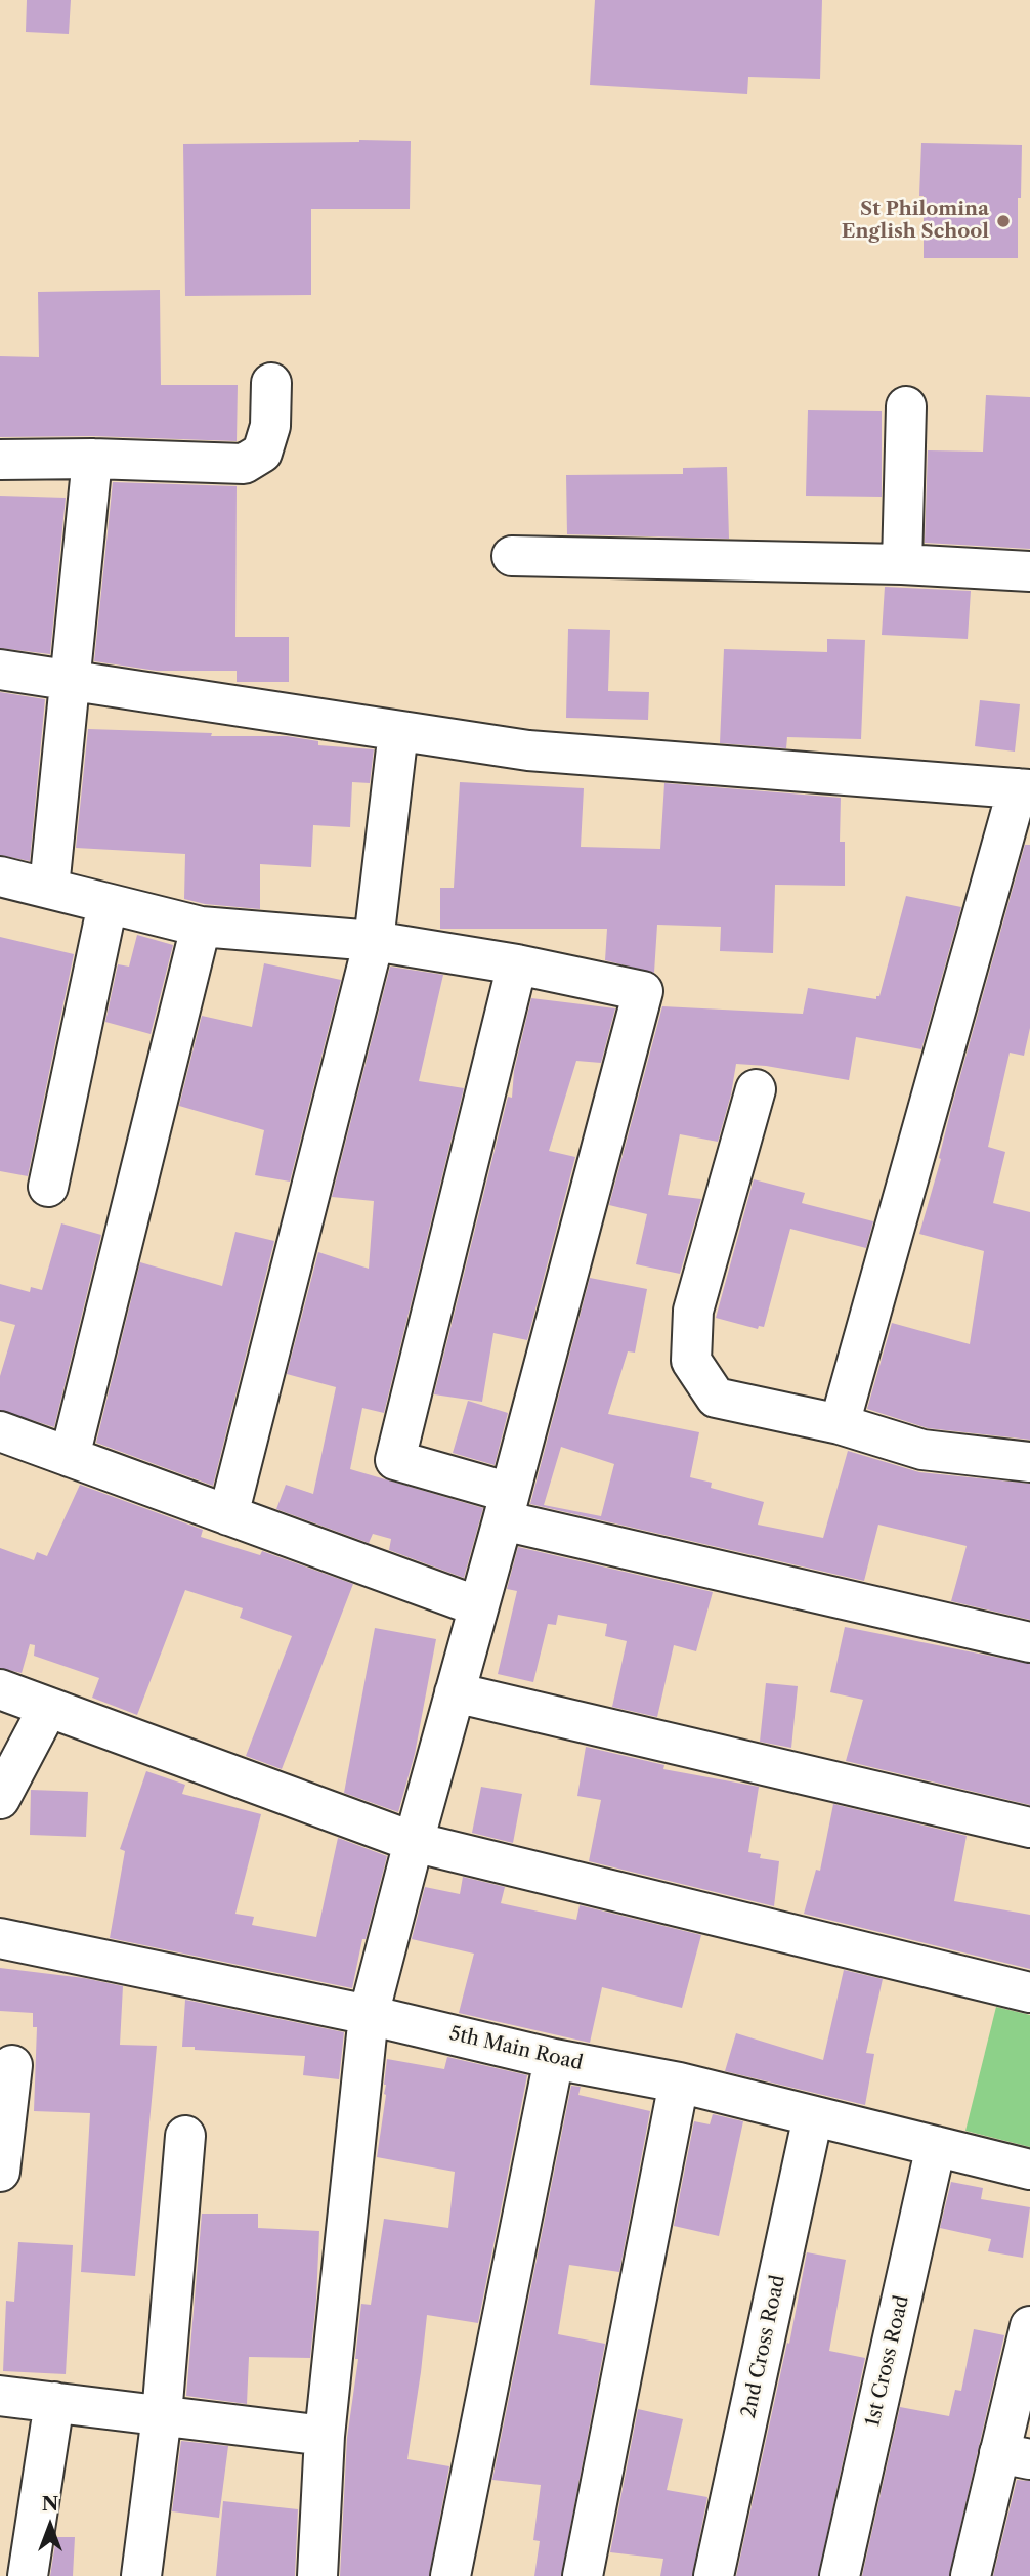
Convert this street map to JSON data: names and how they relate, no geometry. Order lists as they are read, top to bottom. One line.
{"streets":{"street":["5th Main Road","2nd Cross Road","1st Cross Road"]},"crossings":[["5th Main Road","2nd Cross Road"],["5th Main Road","1st Cross Road"]],"places":["St Philomina English School"],"north":"top"}
